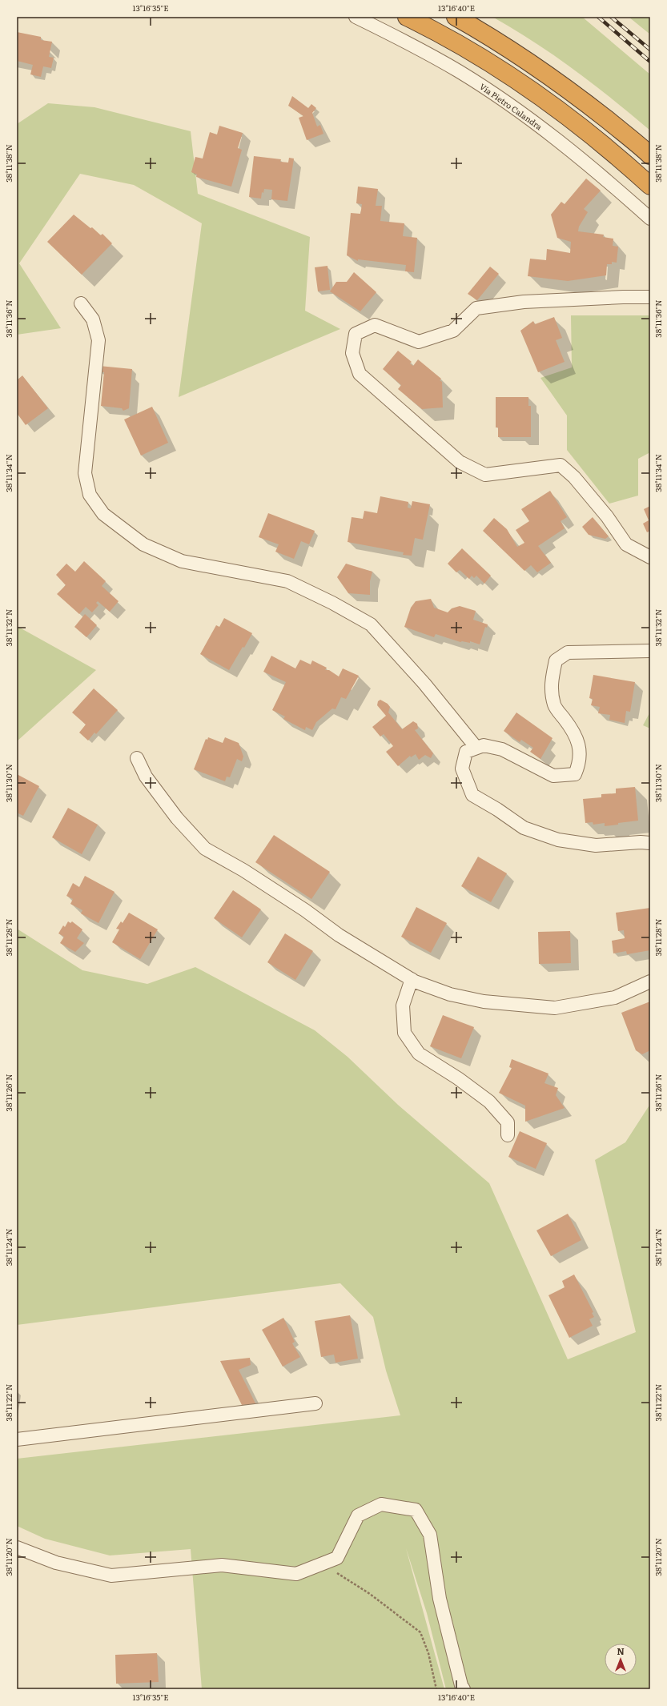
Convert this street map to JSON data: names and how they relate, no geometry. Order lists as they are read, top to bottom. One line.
{"streets":{"street":["Via Pietro Calandra"]},"north":"top","coordinates":["13°16'35\"E","13°16'40\"E","38°11'38\"N","38°11'36\"N","38°11'34\"N","38°11'32\"N","38°11'30\"N","38°11'28\"N","38°11'26\"N","38°11'24\"N","38°11'22\"N","38°11'20\"N"]}
